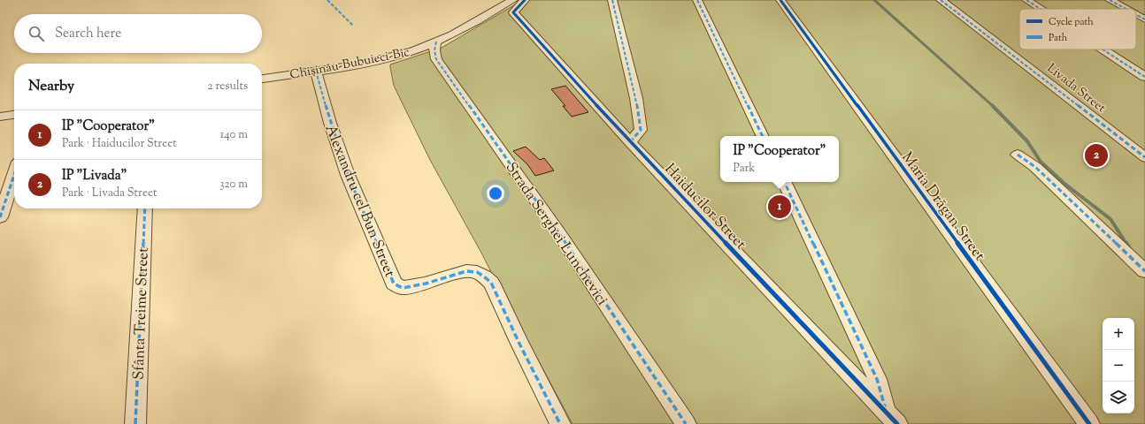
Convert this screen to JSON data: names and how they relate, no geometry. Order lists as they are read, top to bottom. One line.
{"streets":{"street":["Chișinău-Bubuieci-Bîc","Livada Street","Alexandru cel Bun Street","Haiducilor Street","Maria Drăgan Street","Strada Serghei Lunchevici","Sfânta Treime Street"]},"crossings":[["Chișinău-Bubuieci-Bîc","Alexandru cel Bun Street"],["Chișinău-Bubuieci-Bîc","Strada Serghei Lunchevici"]],"legend":["Cycle path","Path"],"page":{"search":"Search here","heading":["Nearby","2 results"],"list":[{"mark":"1","name":"IP \"Cooperator\"","note":"Park · Haiducilor Street","value":"140 m"},{"mark":"2","name":"IP \"Livada\"","note":"Park · Livada Street","value":"320 m"}],"popup":["IP \"Cooperator\"","Park"],"pins":["2","1"],"map_buttons":["+","−"]}}
